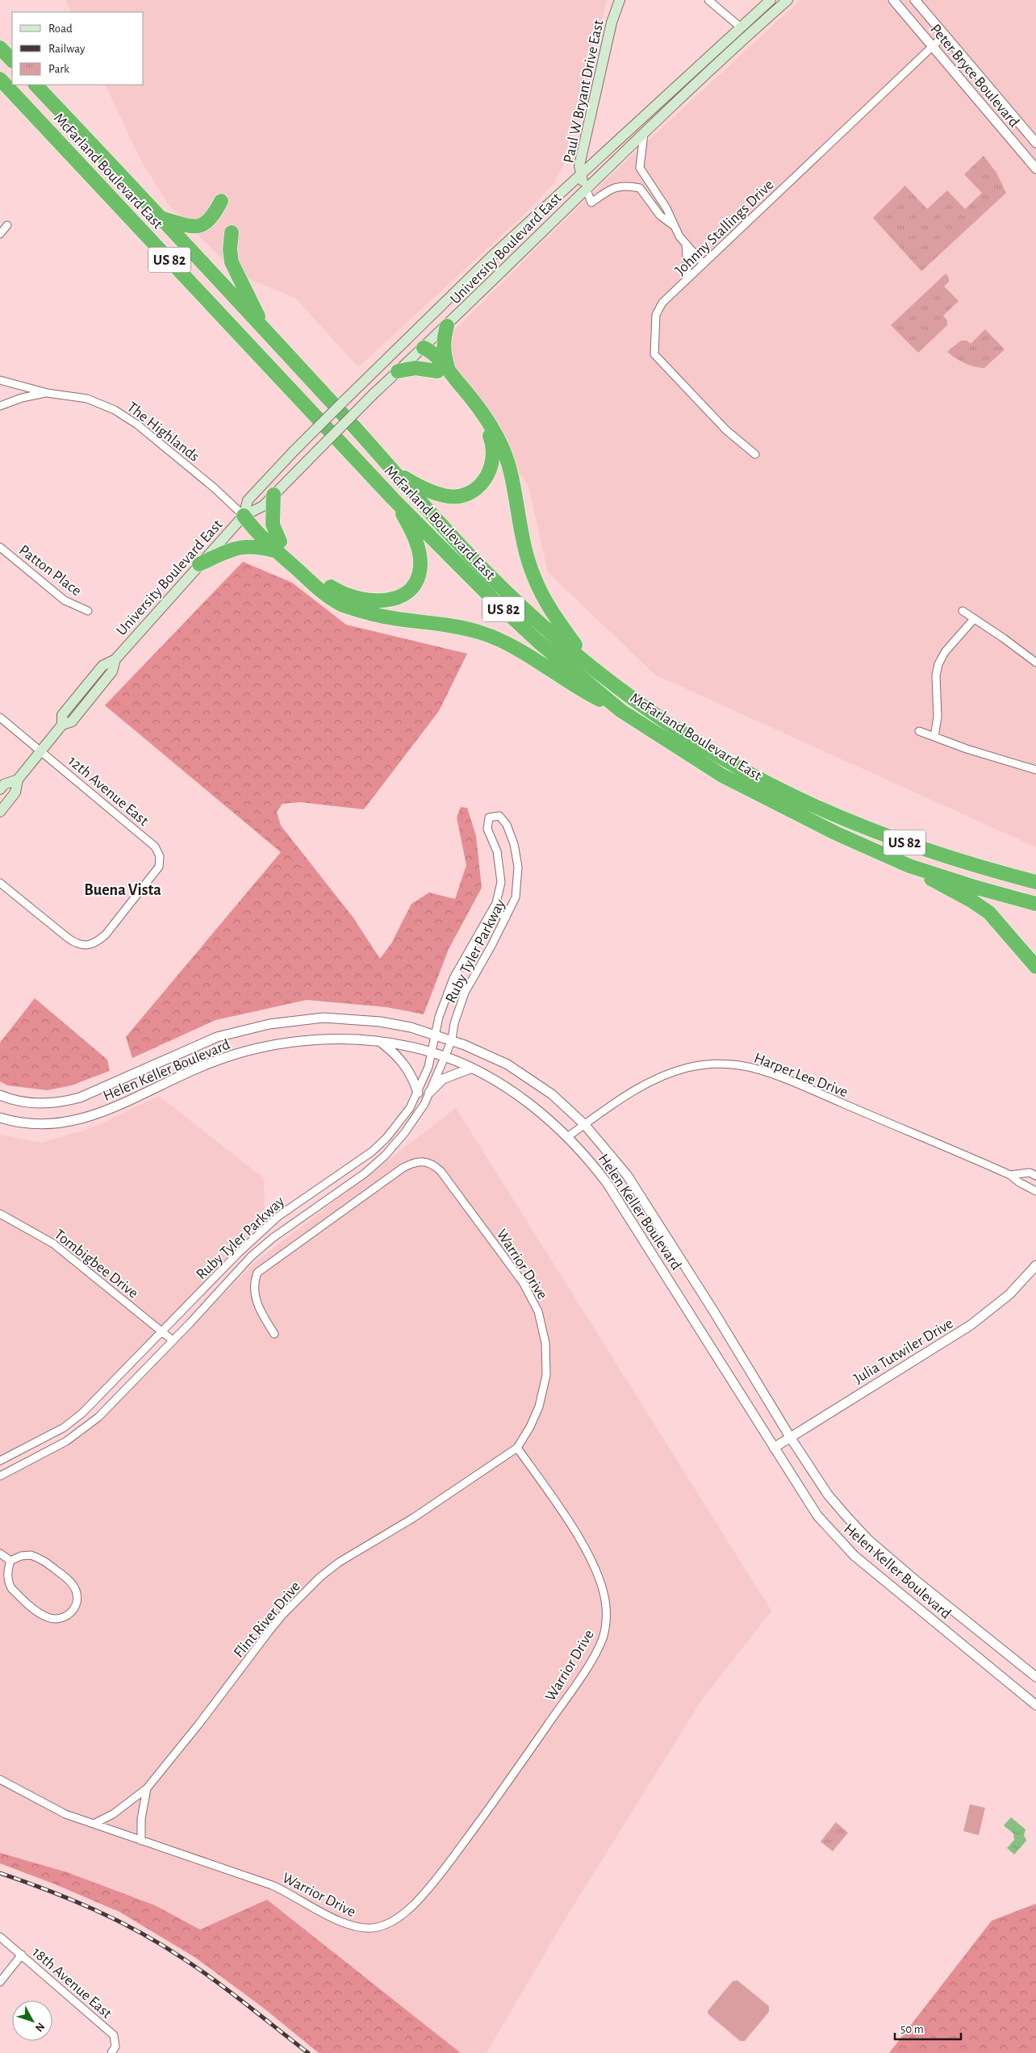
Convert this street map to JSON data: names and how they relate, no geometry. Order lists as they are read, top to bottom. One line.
{"streets":{"highway":["McFarland Boulevard East","US 82"],"main road":["Paul W Bryant Drive East","University Boulevard East"],"street":["Peter Bryce Boulevard","Johnny Stallings Drive","The Highlands","Patton Place","12th Avenue East","Ruby Tyler Parkway","Helen Keller Boulevard","Harper Lee Drive","Tombigbee Drive","Warrior Drive","Julia Tutwiler Drive","Flint River Drive","18th Avenue East"]},"crossings":[["Peter Bryce Boulevard","Johnny Stallings Drive"],["Paul W Bryant Drive East","University Boulevard East"],["University Boulevard East","The Highlands"],["University Boulevard East","12th Avenue East"],["Ruby Tyler Parkway","Helen Keller Boulevard"],["Ruby Tyler Parkway","Tombigbee Drive"],["Helen Keller Boulevard","Harper Lee Drive"],["Helen Keller Boulevard","Julia Tutwiler Drive"],["Warrior Drive","Flint River Drive"]],"districts":["Buena Vista"],"legend":["Road","Railway","Park"],"scale_bar":"50 m","north":"bottom right"}
